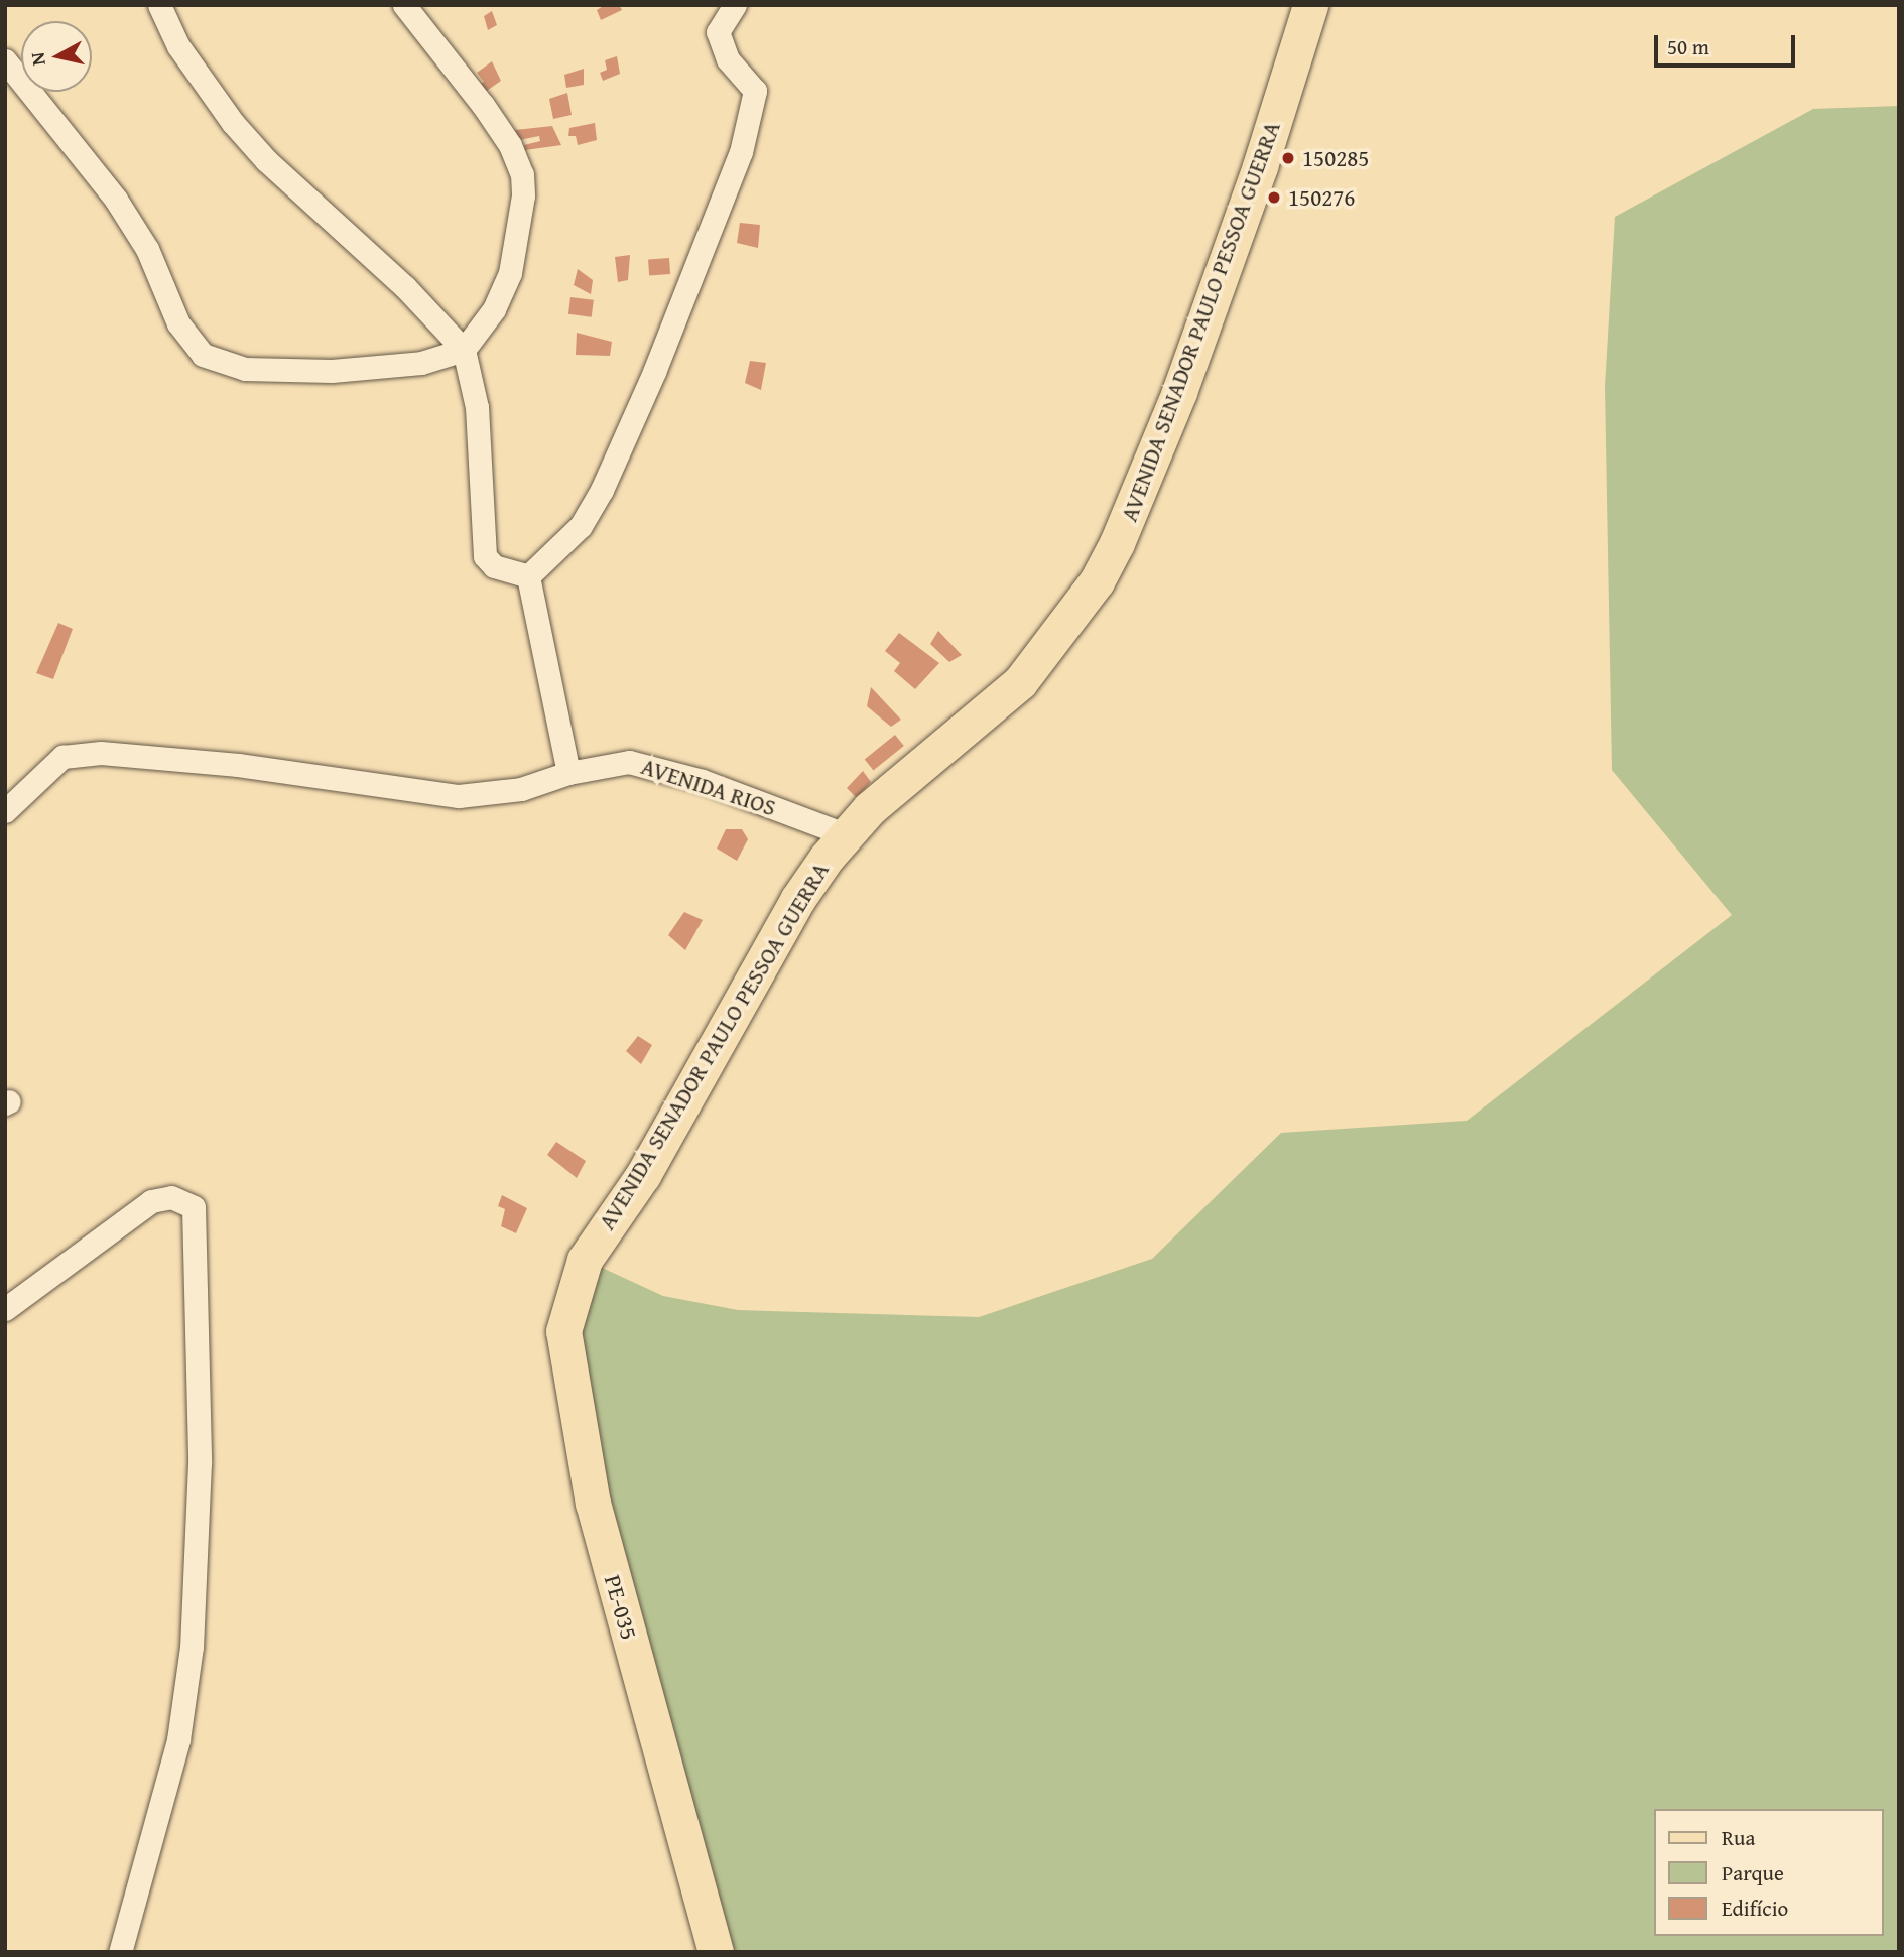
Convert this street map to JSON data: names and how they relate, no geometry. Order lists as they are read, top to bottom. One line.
{"streets":{"main road":["AVENIDA SENADOR PAULO PESSOA GUERRA","PE-035"],"street":["AVENIDA RIOS"]},"crossings":[["AVENIDA SENADOR PAULO PESSOA GUERRA","AVENIDA RIOS"],["AVENIDA SENADOR PAULO PESSOA GUERRA","PE-035"]],"places":["150285","150276"],"legend":["Rua","Parque","Edifício"],"scale_bar":"50 m","north":"left"}
